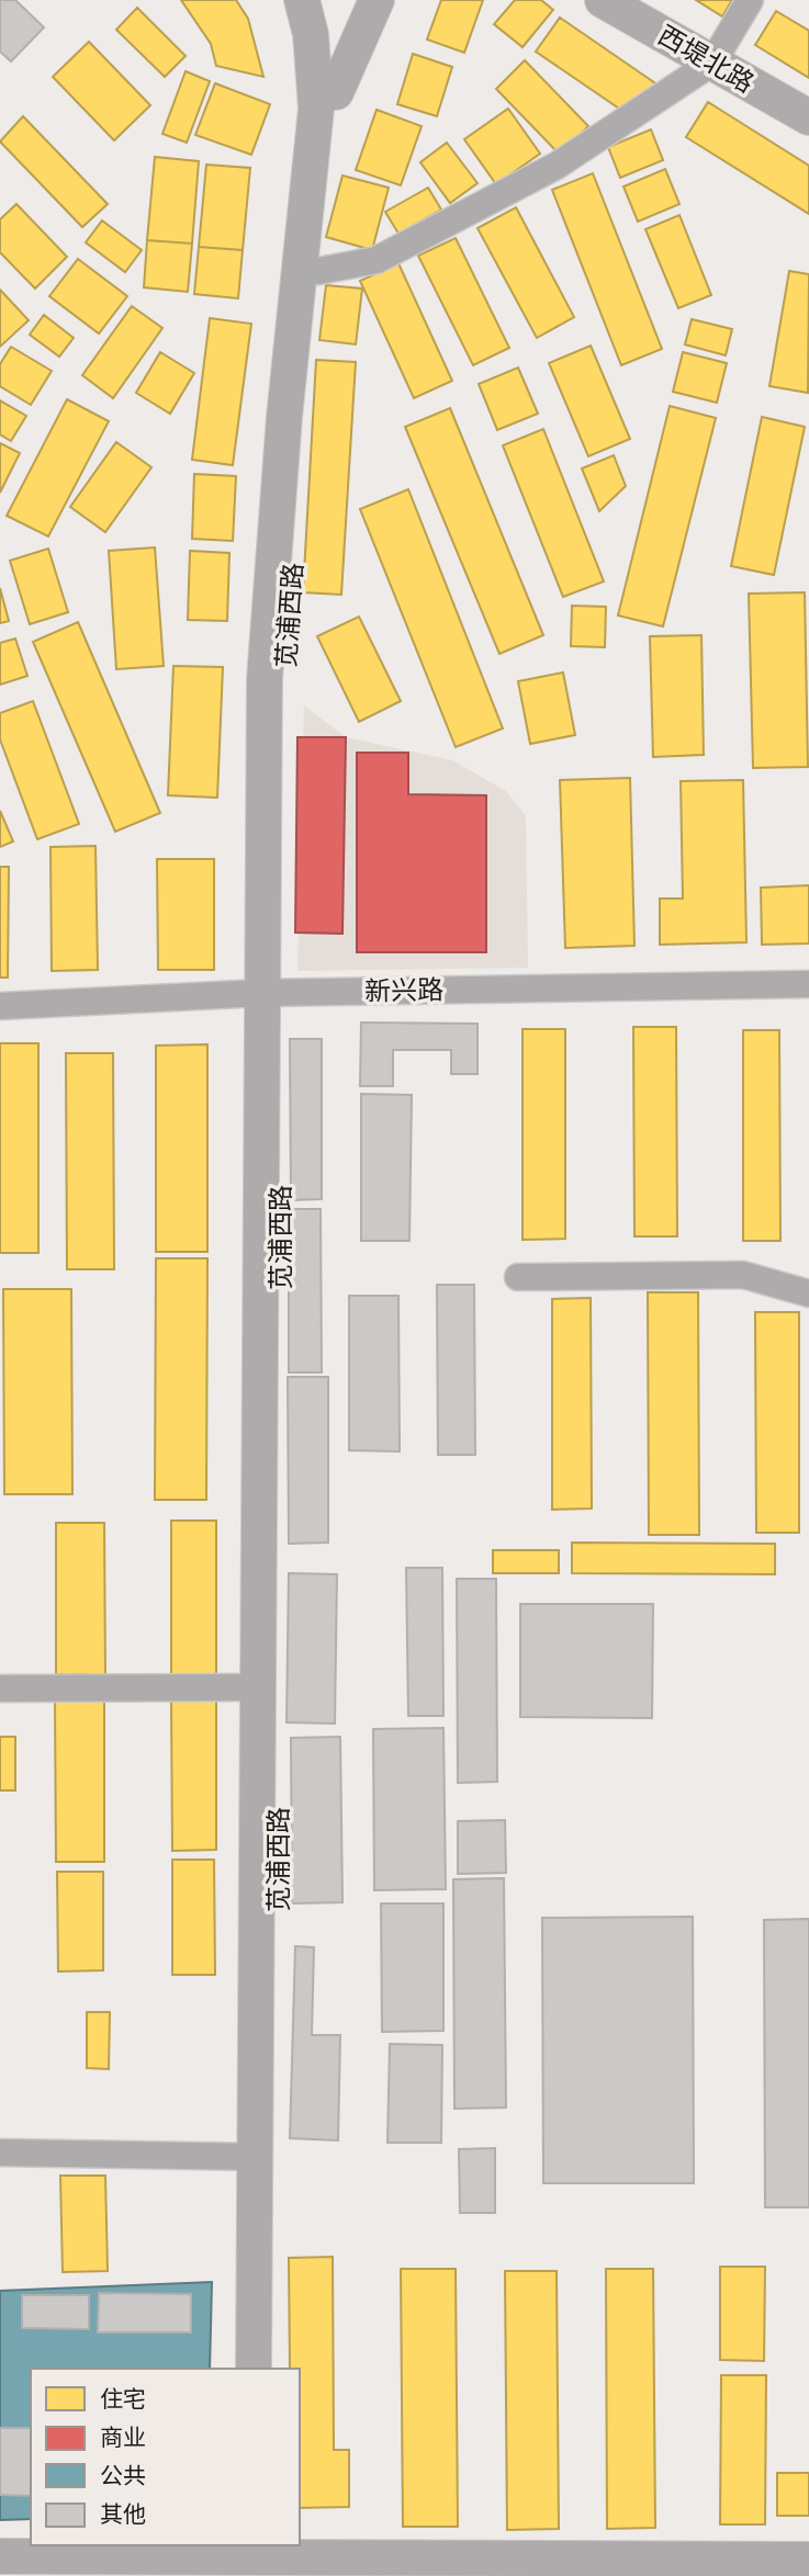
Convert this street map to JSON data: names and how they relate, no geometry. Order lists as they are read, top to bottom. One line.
{"streets":{"street":["西堤北路","苋浦西路","新兴路"]},"crossings":[["苋浦西路","新兴路"]],"legend":["住宅","商业","公共","其他"]}
